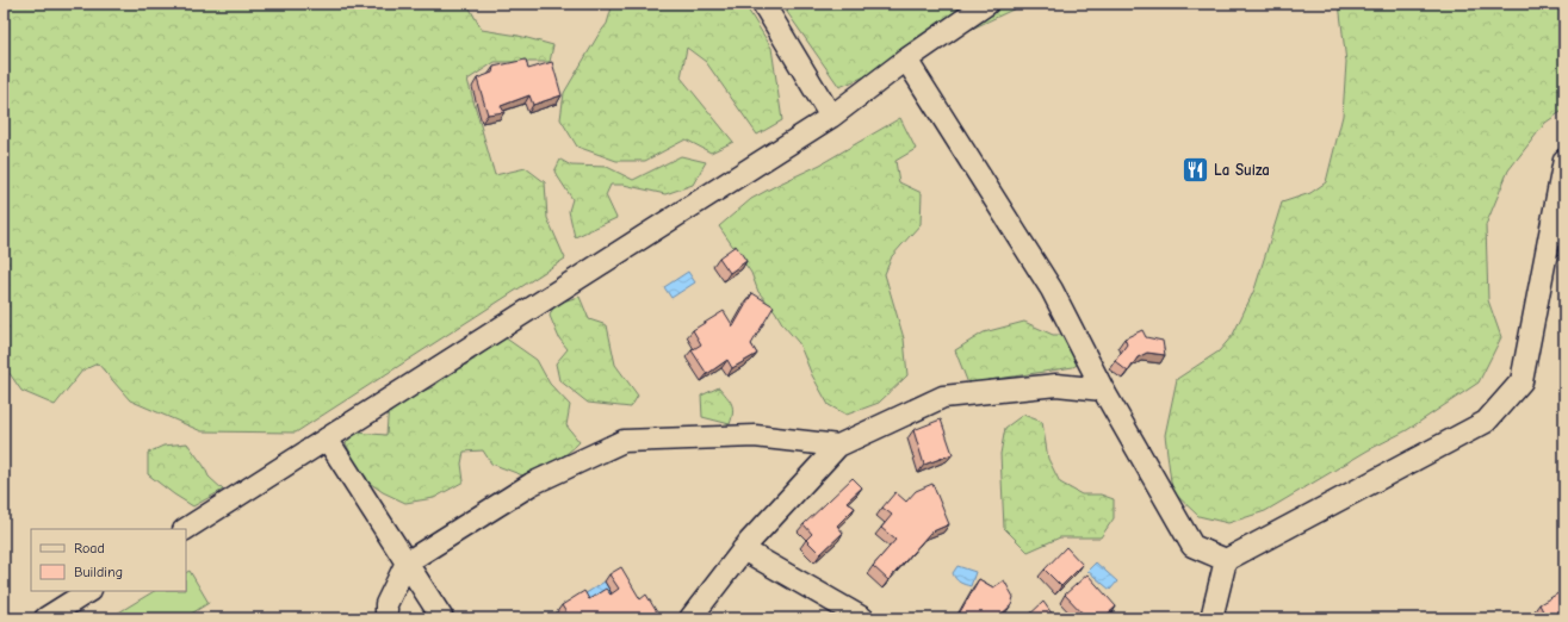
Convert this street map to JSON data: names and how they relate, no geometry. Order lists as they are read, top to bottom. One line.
{"places":{"restaurant":["La Suiza"]},"legend":["Road","Building"]}
